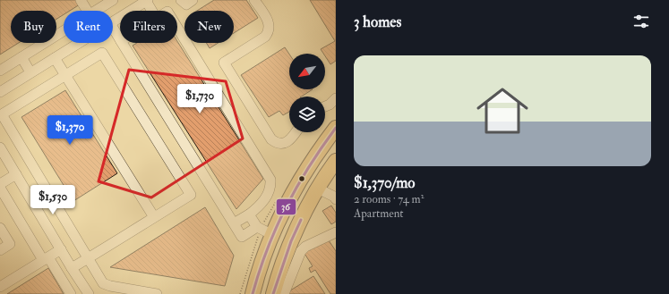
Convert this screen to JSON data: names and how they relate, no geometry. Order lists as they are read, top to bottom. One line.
{"lines":["transit line 36"],"north":"bottom left","page":{"heading":"3 homes","chip":["Buy","Rent","Filters","New"],"list":[{"name":"$1,370/mo","note":"2 rooms · 74 m² · Apartment"}],"price":["$1,730","$1,370","$1,530"]}}
